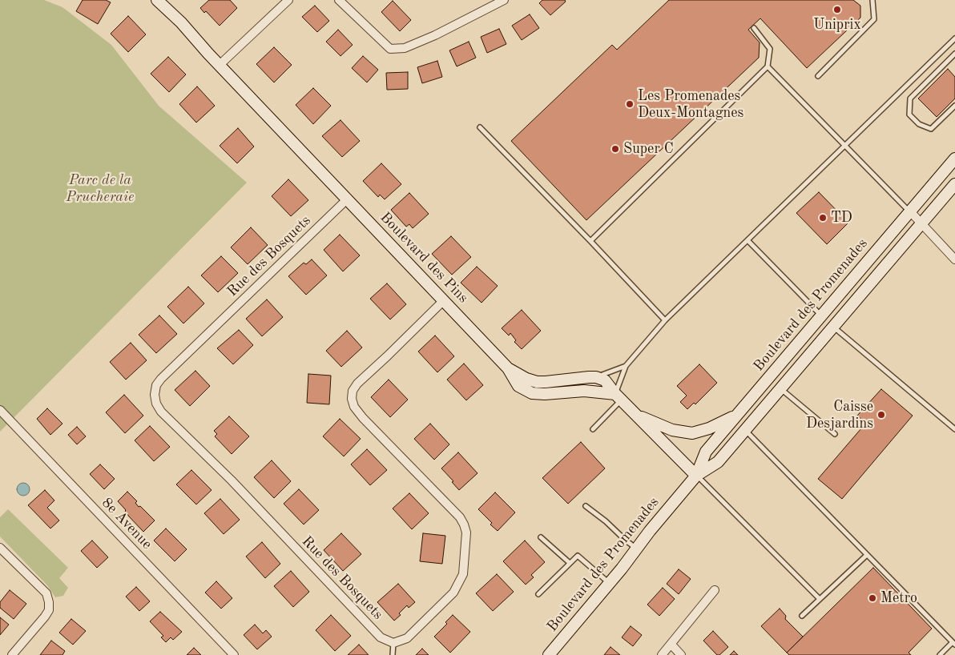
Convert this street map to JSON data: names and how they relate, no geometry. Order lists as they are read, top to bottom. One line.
{"streets":{"street":["Rue des Bosquets","Boulevard des Pins","Boulevard des Promenades","8e Avenue"]},"crossings":[["Rue des Bosquets","Boulevard des Pins"]],"parks":["Parc de la Prucheraie"],"places":["Uniprix","Les Promenades Deux-Montagnes","Super C","TD","Caisse Desjardins","Metro"]}
